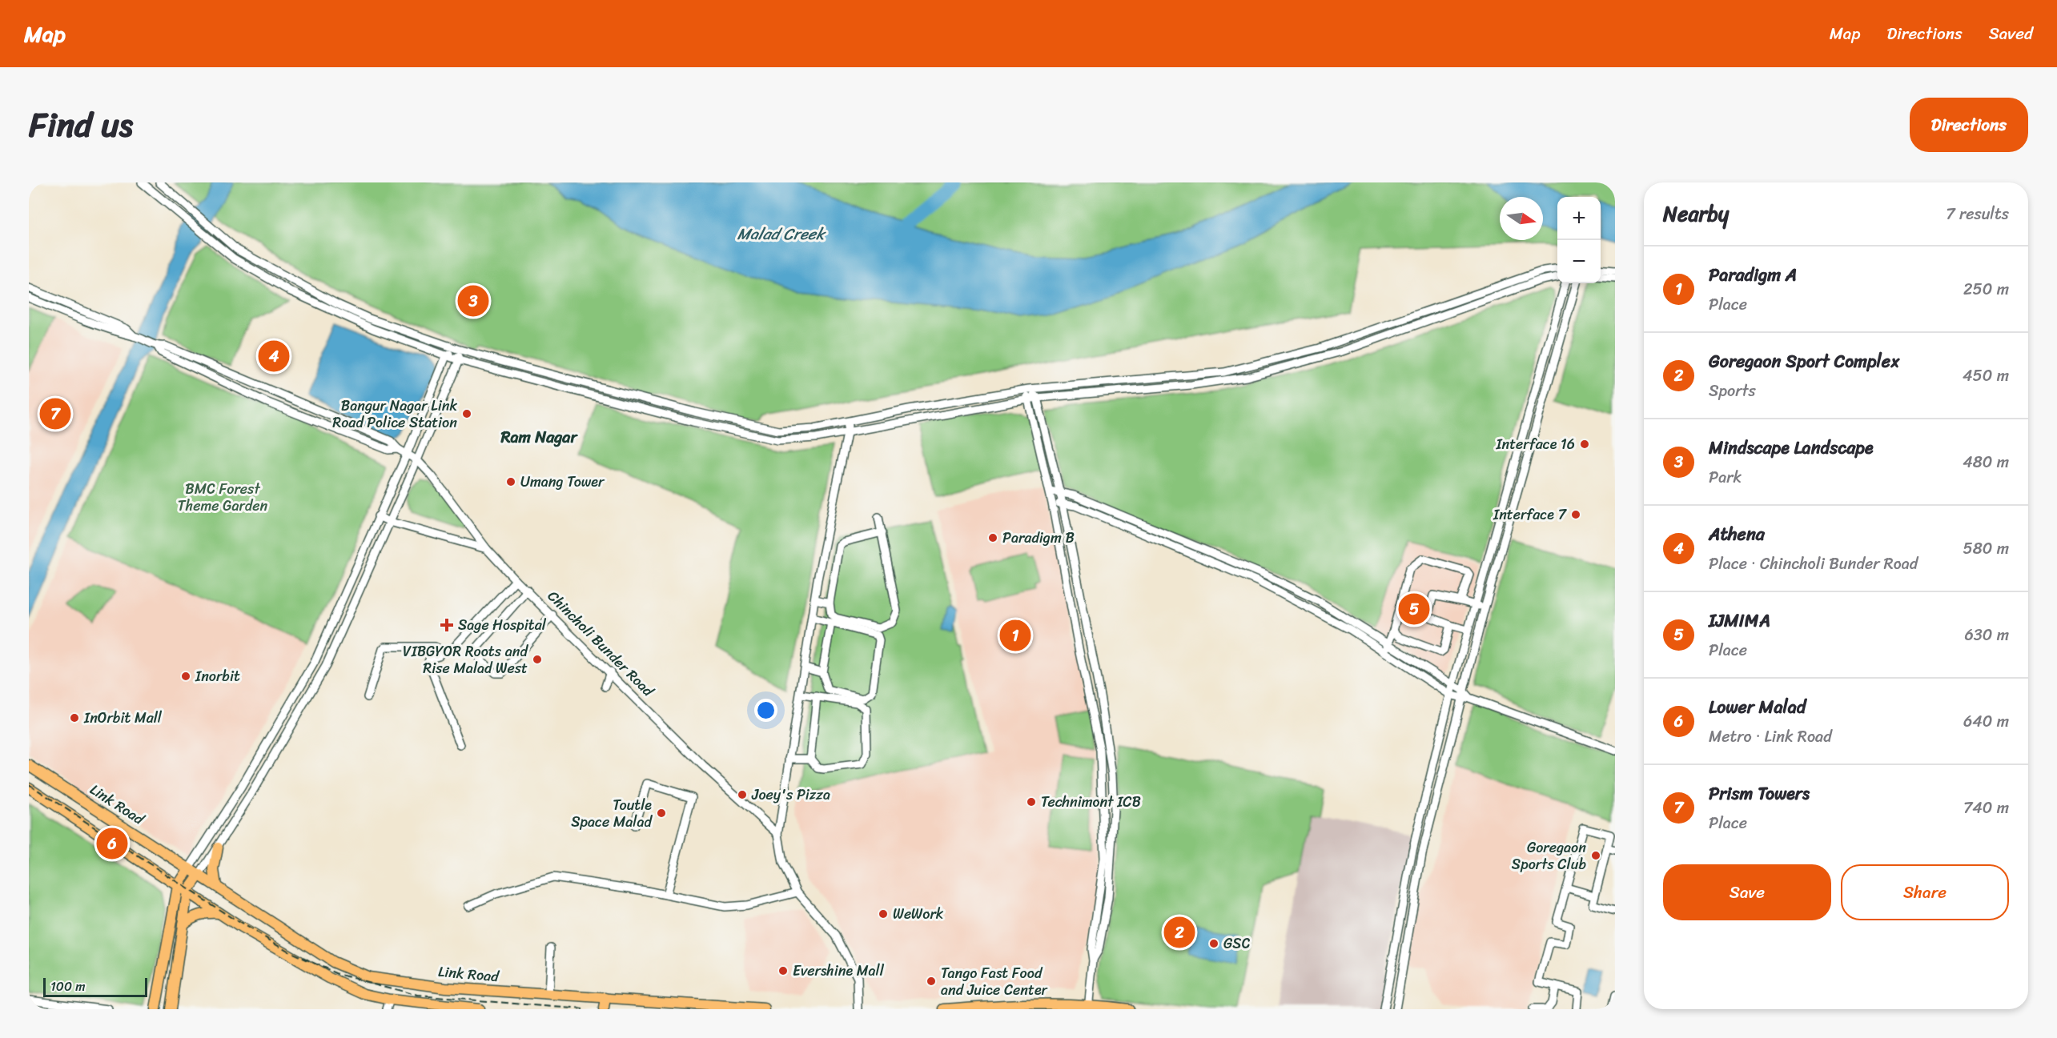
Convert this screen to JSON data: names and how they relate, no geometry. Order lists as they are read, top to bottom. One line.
{"streets":{"main road":["Link Road"],"street":["Chincholi Bunder Road"]},"districts":["Ram Nagar"],"water":["Malad Creek"],"parks":["BMC Forest Theme Garden"],"places":{"other":["Bangur Nagar Link Road Police Station","Interface 16","Umang Tower","Interface 7","Paradigm B","VIBGYOR Roots and Rise Malad West","Inorbit","InOrbit Mall","Joey's Pizza","Technimont ICB","Toutle Space Malad","Goregaon Sports Club","WeWork","GSC","Evershine Mall","Tango Fast Food and Juice Center"],"health":["Sage Hospital"]},"scale_bar":"100 m","north":"right","page":{"header":"Map","nav":["Map","Directions","Saved"],"title":"Find us","buttons":["Directions",["Save","Share"]],"heading":["Nearby","7 results"],"map_buttons":["+","−"],"list":[{"mark":"1","name":"Paradigm A","note":"Place","value":"250 m"},{"mark":"2","name":"Goregaon Sport Complex","note":"Sports","value":"450 m"},{"mark":"3","name":"Mindscape Landscape","note":"Park","value":"480 m"},{"mark":"4","name":"Athena","note":"Place · Chincholi Bunder Road","value":"580 m"},{"mark":"5","name":"IJMIMA","note":"Place","value":"630 m"},{"mark":"6","name":"Lower Malad","note":"Metro · Link Road","value":"640 m"},{"mark":"7","name":"Prism Towers","note":"Place","value":"740 m"}],"pins":["3","4","7","5","1","6","2"],"scale":"100 m"}}
